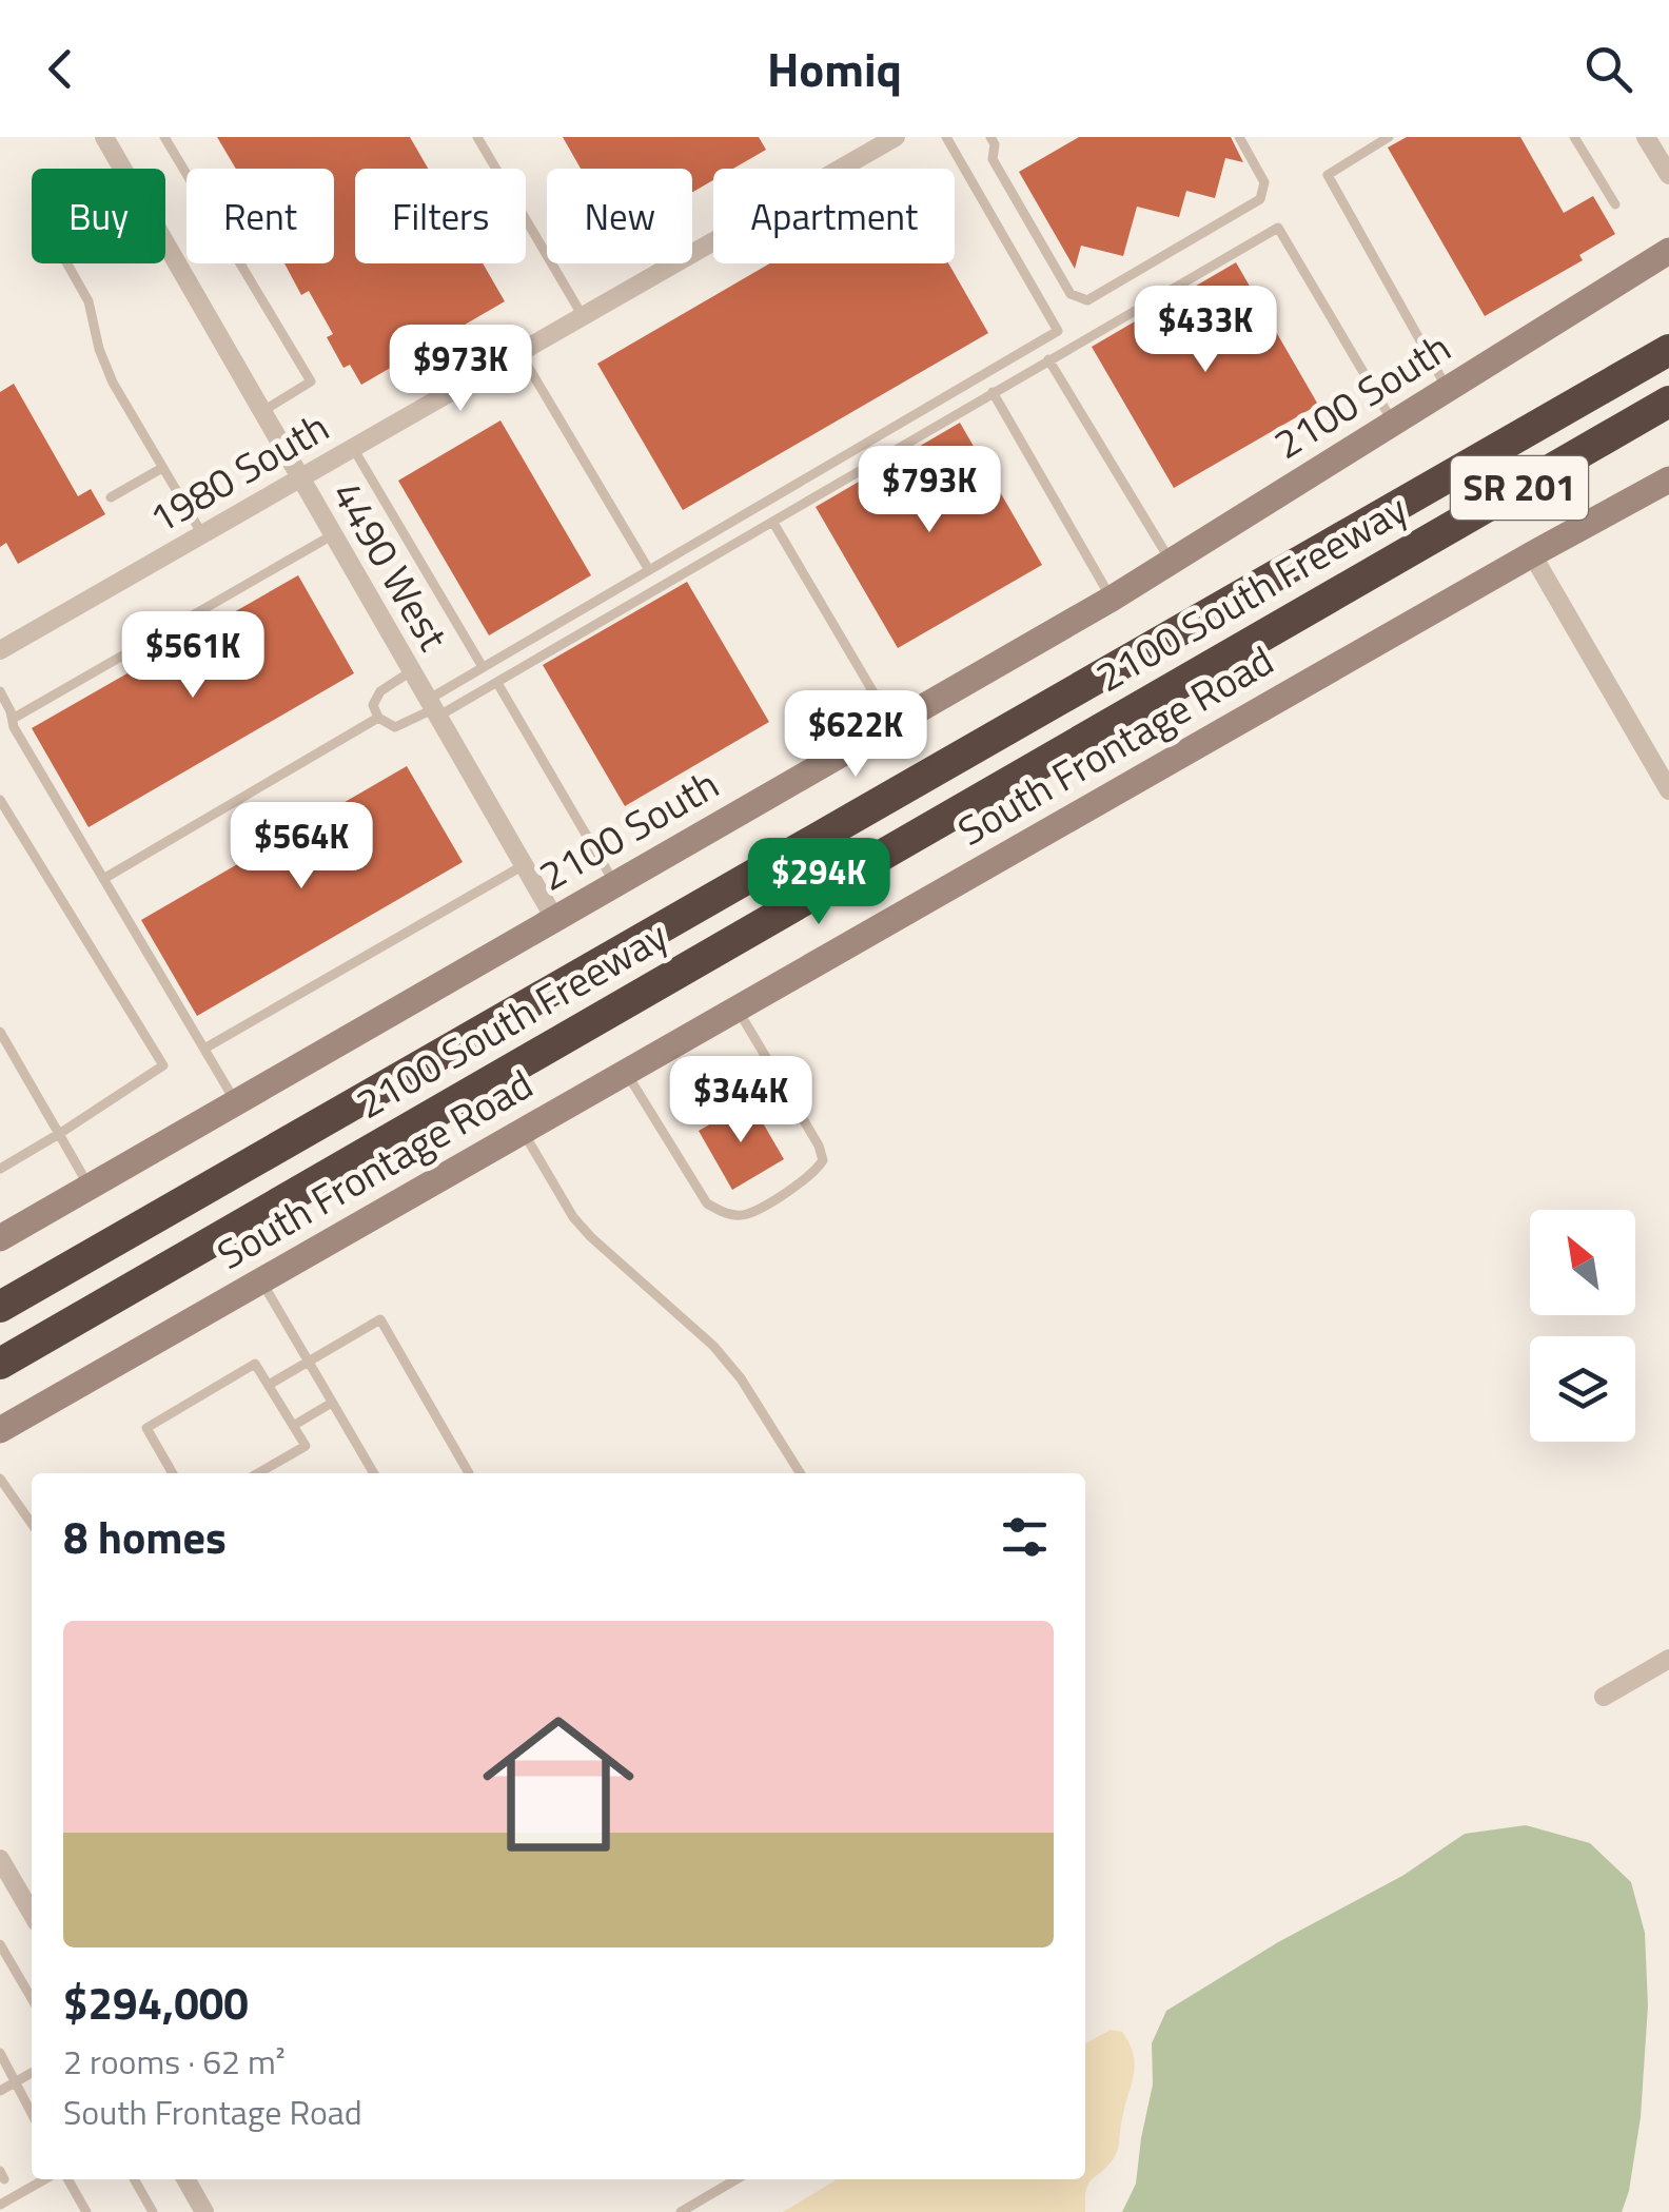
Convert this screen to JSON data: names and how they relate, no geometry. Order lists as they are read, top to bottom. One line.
{"streets":{"highway":["SR 201","2100 South Freeway"],"street":["2100 South","1980 South","4490 West","South Frontage Road"]},"crossings":[["2100 South","4490 West"],["1980 South","4490 West"]],"north":"top left","page":{"header":"Homiq","chip":["Buy","Rent","Filters","New","Apartment"],"price":["$433K","$973K","$793K","$561K","$622K","$564K","$294K","$344K"],"heading":"8 homes","list":[{"name":"$294,000","note":"2 rooms · 62 m² · South Frontage Road"}]}}
